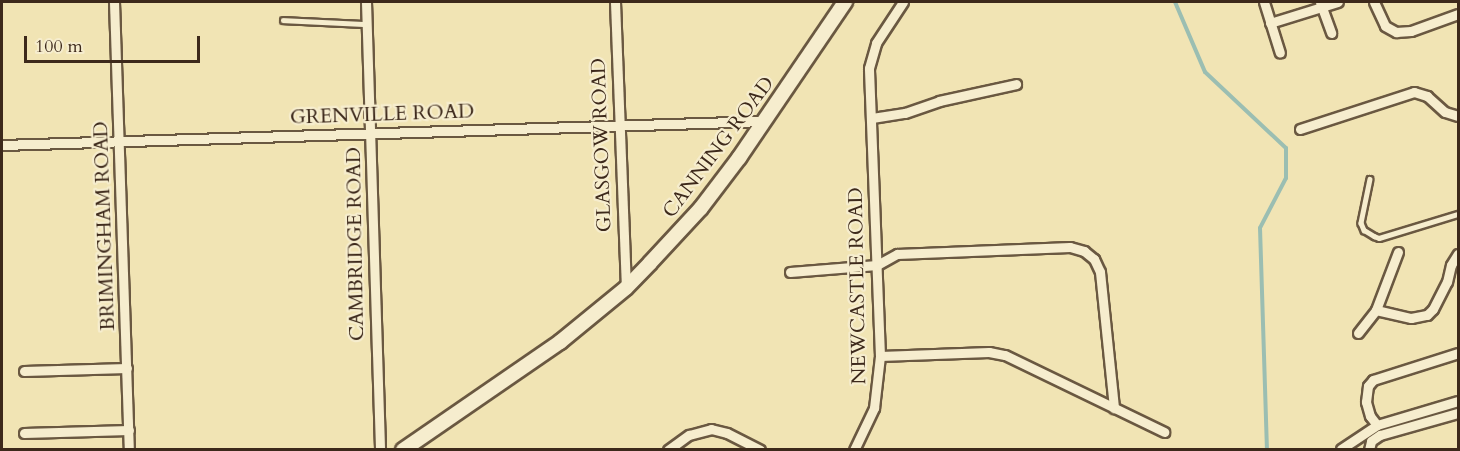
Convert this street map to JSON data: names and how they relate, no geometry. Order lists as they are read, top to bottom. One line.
{"streets":{"main road":["CANNING ROAD"],"street":["GRENVILLE ROAD","GLASGOW ROAD","BRIMINGHAM ROAD","CAMBRIDGE ROAD","NEWCASTLE ROAD"]},"crossings":[["GRENVILLE ROAD","GLASGOW ROAD"],["GRENVILLE ROAD","CANNING ROAD"],["GRENVILLE ROAD","BRIMINGHAM ROAD"],["GRENVILLE ROAD","CAMBRIDGE ROAD"],["GLASGOW ROAD","CANNING ROAD"]],"scale_bar":"100 m"}
